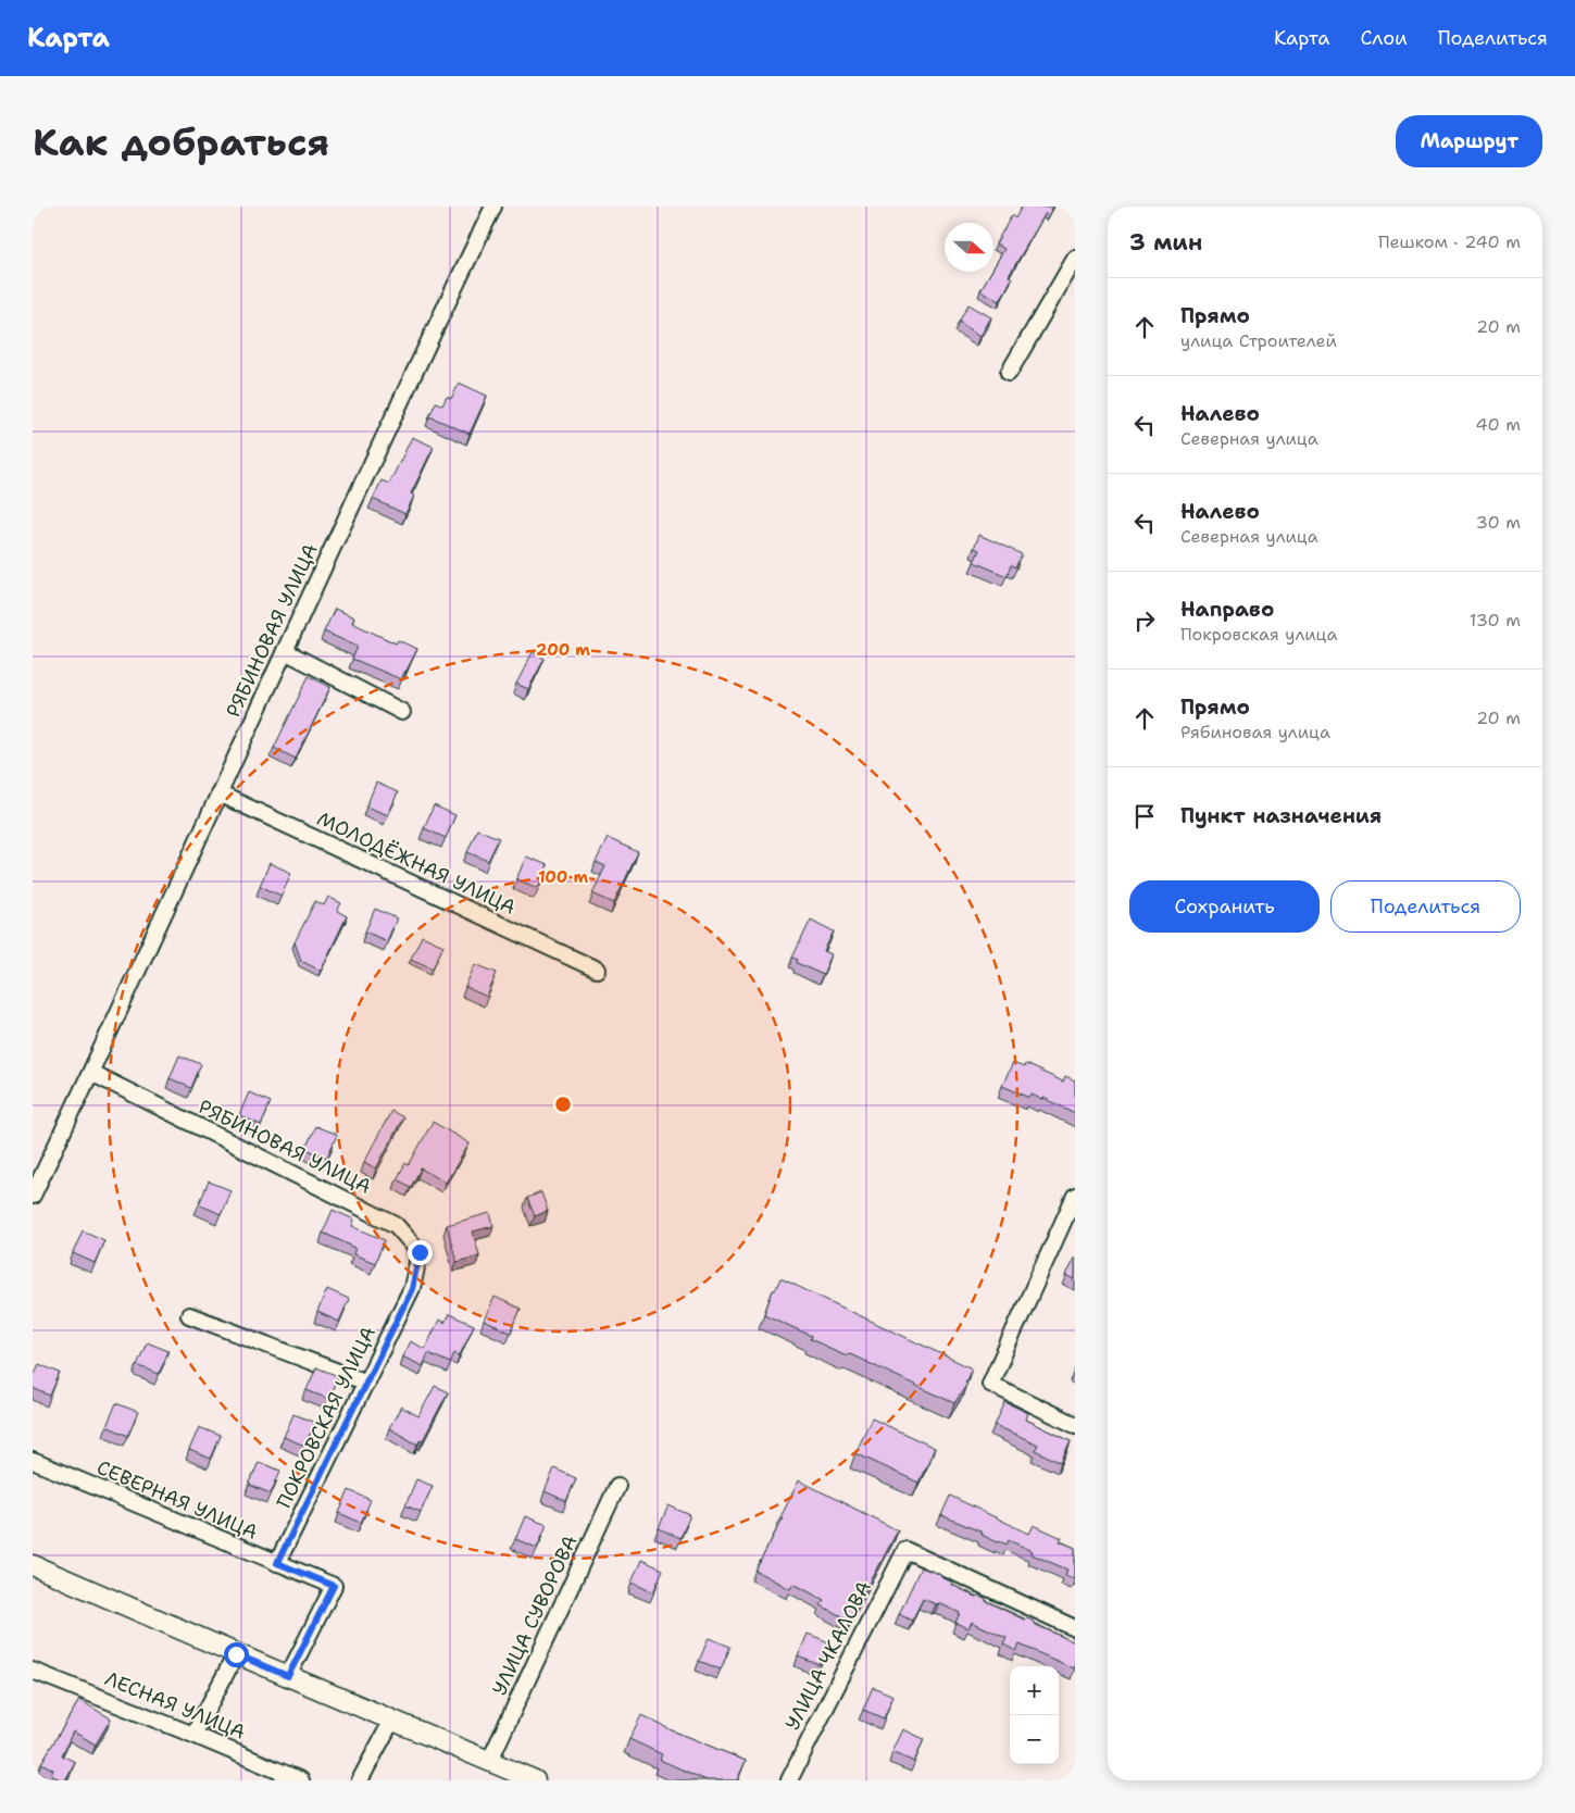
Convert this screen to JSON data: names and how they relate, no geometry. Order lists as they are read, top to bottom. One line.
{"streets":{"street":["РЯБИНОВАЯ УЛИЦА","МОЛОДЁЖНАЯ УЛИЦА","ПОКРОВСКАЯ УЛИЦА","СЕВЕРНАЯ УЛИЦА","УЛИЦА СУВОРОВА","УЛИЦА ЧКАЛОВА","ЛЕСНАЯ УЛИЦА"]},"crossings":[["РЯБИНОВАЯ УЛИЦА","МОЛОДЁЖНАЯ УЛИЦА"],["РЯБИНОВАЯ УЛИЦА","ПОКРОВСКАЯ УЛИЦА"],["ПОКРОВСКАЯ УЛИЦА","СЕВЕРНАЯ УЛИЦА"]],"north":"right","page":{"header":"Карта","nav":["Карта","Слои","Поделиться"],"buttons":["Маршрут",["Сохранить","Поделиться"]],"title":"Как добраться","heading":["3 мин","Пешком · 240 m"],"list":[["Прямо","улица Строителей","20 m"],["Налево","Северная улица","40 m"],["Налево","Северная улица","30 m"],["Направо","Покровская улица","130 m"],["Прямо","Рябиновая улица","20 m"],"Пункт назначения"],"map_buttons":["+","−"]},"rings":["200 m","100 m"]}
